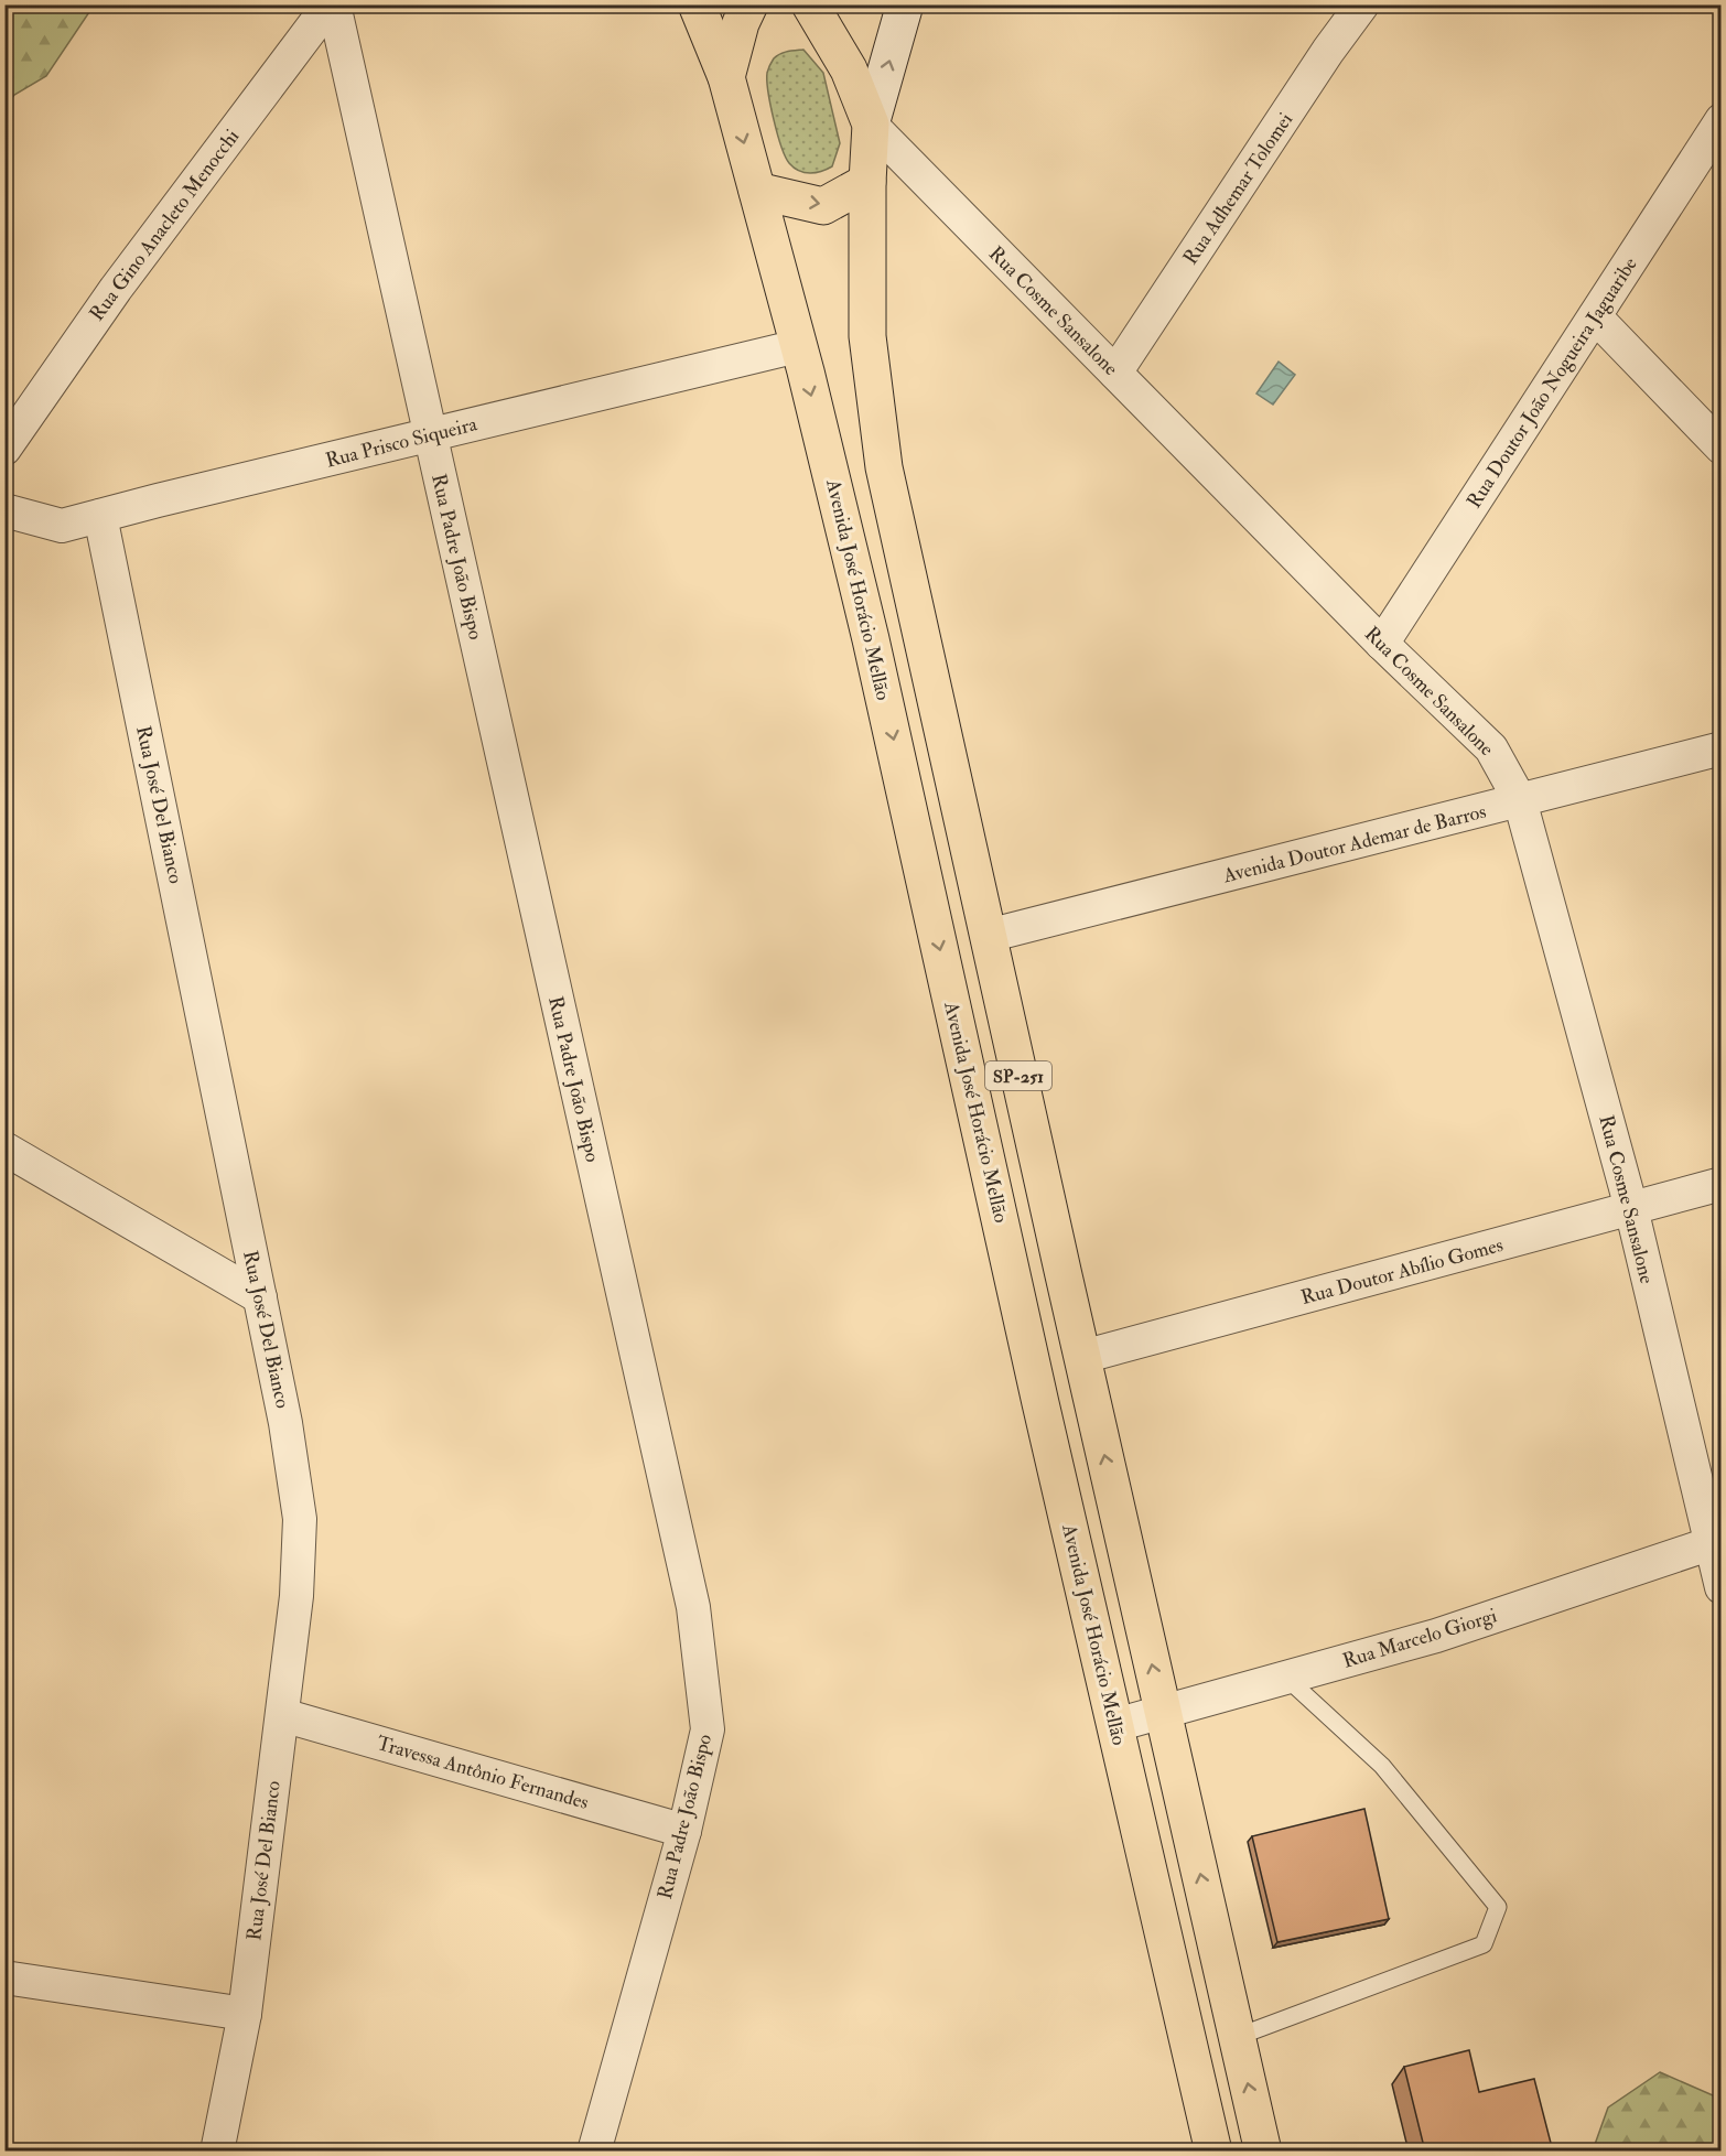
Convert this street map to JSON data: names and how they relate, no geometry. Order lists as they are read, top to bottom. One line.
{"streets":{"main road":["Avenida José Horácio Mellão","SP-251"],"street":["Rua Adhemar Tolomei","Rua Gino Anacleto Menocchi","Rua Cosme Sansalone","Rua Doutor João Nogueira Jaguaribe","Rua Prisco Siqueira","Rua Padre João Bispo","Rua José Del Bianco","Avenida Doutor Ademar de Barros","Rua Doutor Abílio Gomes","Rua Marcelo Giorgi","Travessa Antônio Fernandes"]},"crossings":[["Rua Adhemar Tolomei","Rua Cosme Sansalone"],["Rua Gino Anacleto Menocchi","Rua Padre João Bispo"],["Rua Cosme Sansalone","Rua Doutor João Nogueira Jaguaribe"],["Rua Cosme Sansalone","Avenida Doutor Ademar de Barros"],["Rua Cosme Sansalone","SP-251"],["Rua Cosme Sansalone","Rua Doutor Abílio Gomes"],["Rua Cosme Sansalone","Rua Marcelo Giorgi"],["Rua Prisco Siqueira","Rua Padre João Bispo"],["Rua Prisco Siqueira","Avenida José Horácio Mellão"],["Rua Prisco Siqueira","Rua José Del Bianco"],["Rua Padre João Bispo","Travessa Antônio Fernandes"],["Avenida José Horácio Mellão","SP-251"],["Avenida José Horácio Mellão","Rua Marcelo Giorgi"],["Rua José Del Bianco","Travessa Antônio Fernandes"],["Avenida Doutor Ademar de Barros","SP-251"],["SP-251","Rua Doutor Abílio Gomes"],["SP-251","Rua Marcelo Giorgi"]]}
